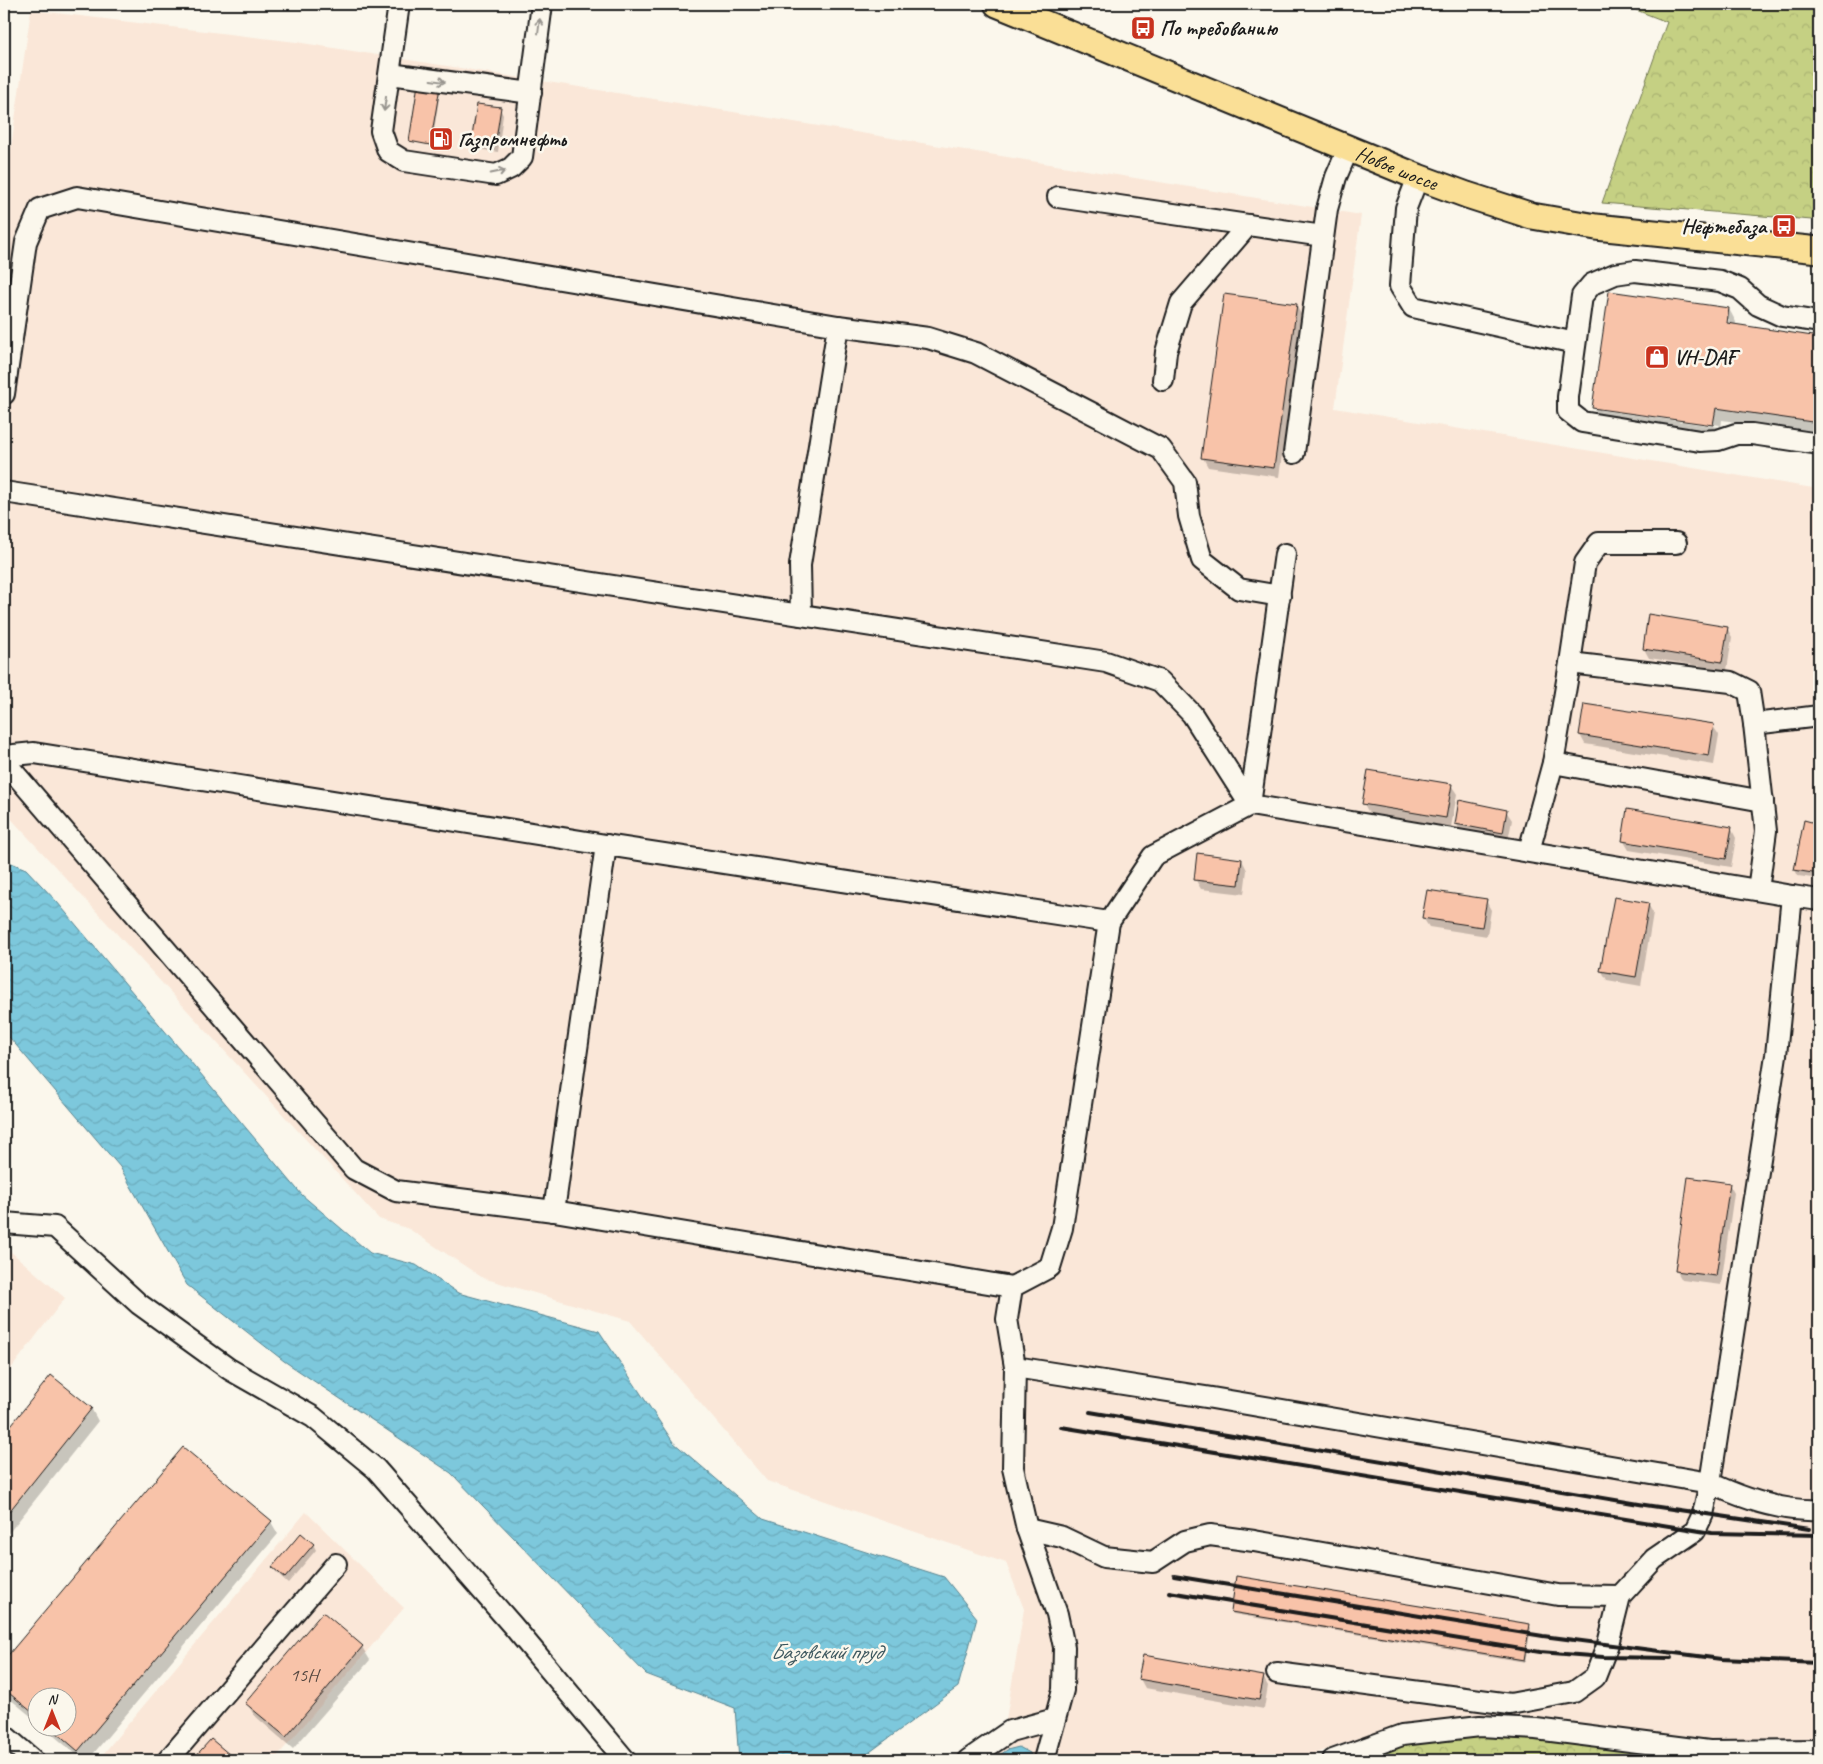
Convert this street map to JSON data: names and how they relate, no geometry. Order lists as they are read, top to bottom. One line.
{"streets":{"main road":["Новое шоссе"]},"water":["Базовский пруд"],"places":{"bus stop":["По требованию","Нефтебаза"],"fuel station":["Газпромнефть"],"shop":["VH-DAF"]},"house_numbers":["15Н"],"north":"top"}
